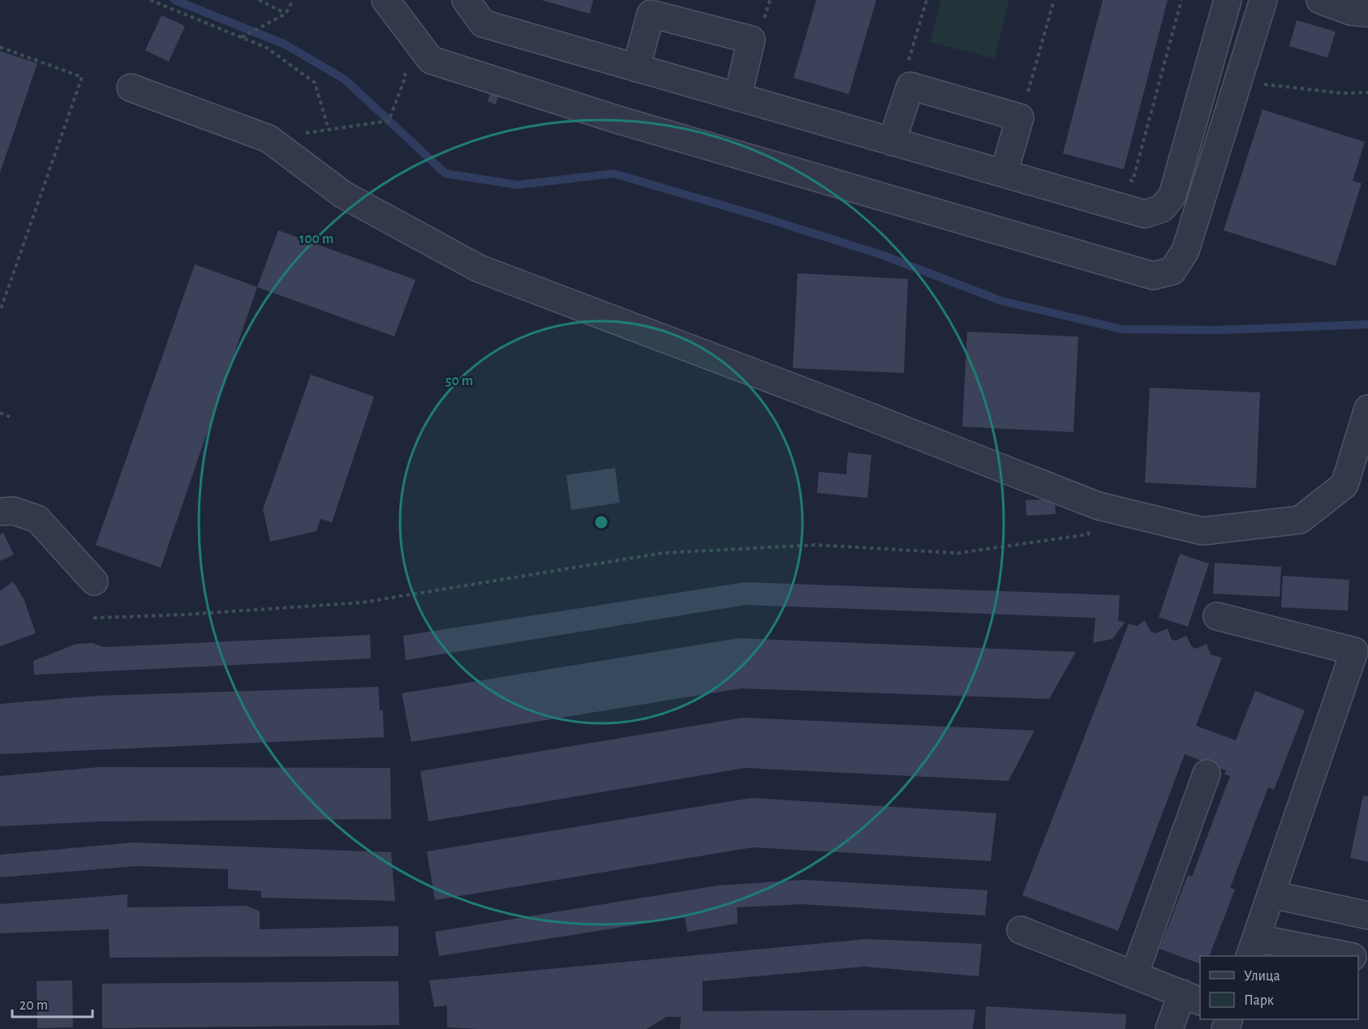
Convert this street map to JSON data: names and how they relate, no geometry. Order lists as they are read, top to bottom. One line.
{"legend":["Улица","Парк"],"scale_bar":"20 m","rings":["100 m","50 m"]}
